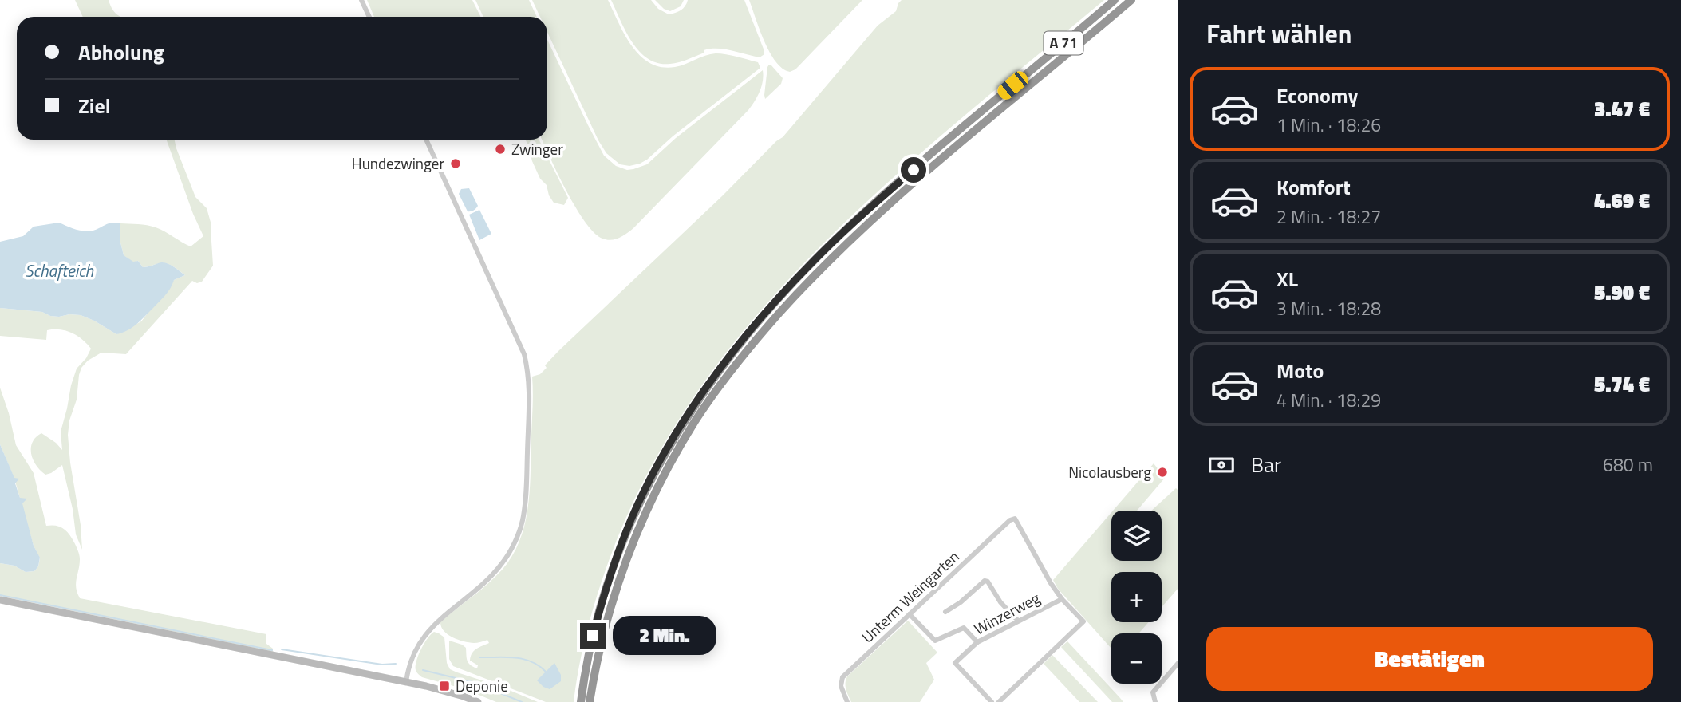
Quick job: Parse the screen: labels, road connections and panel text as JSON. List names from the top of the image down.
{
  "streets": {
    "highway": ["A 71"],
    "street": ["Unterm Weingarten", "Winzerweg"]
  },
  "crossings": [
    ["Unterm Weingarten", "Winzerweg"]
  ],
  "water": ["Schafteich"],
  "places": {
    "other": ["Zwinger", "Hundezwinger", "Nicolausberg"],
    "transit": ["Deponie"]
  },
  "page": {
    "heading": "Fahrt wählen",
    "banner": ["Abholung", "Ziel"],
    "list": [
      {
        "name": "Economy",
        "note": "1 Min. · 18:26",
        "value": "3.47 €"
      },
      {
        "name": "Komfort",
        "note": "2 Min. · 18:27",
        "value": "4.69 €"
      },
      {
        "name": "XL",
        "note": "3 Min. · 18:28",
        "value": "5.90 €"
      },
      {
        "name": "Moto",
        "note": "4 Min. · 18:29",
        "value": "5.74 €"
      }
    ],
    "pay": ["Bar", "680 m"],
    "map_buttons": ["+", "−"],
    "bubble": "2 Min.",
    "buttons": "Bestätigen"
  }
}
